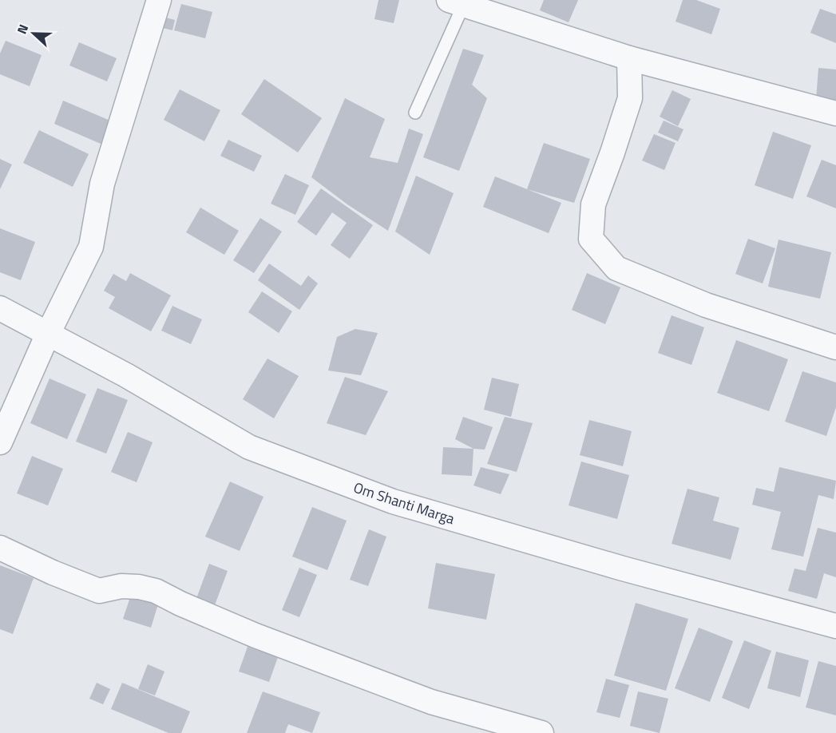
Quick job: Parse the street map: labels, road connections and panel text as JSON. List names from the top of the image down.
{
  "streets": {
    "street": ["Om Shanti Marga"]
  },
  "north": "left"
}
